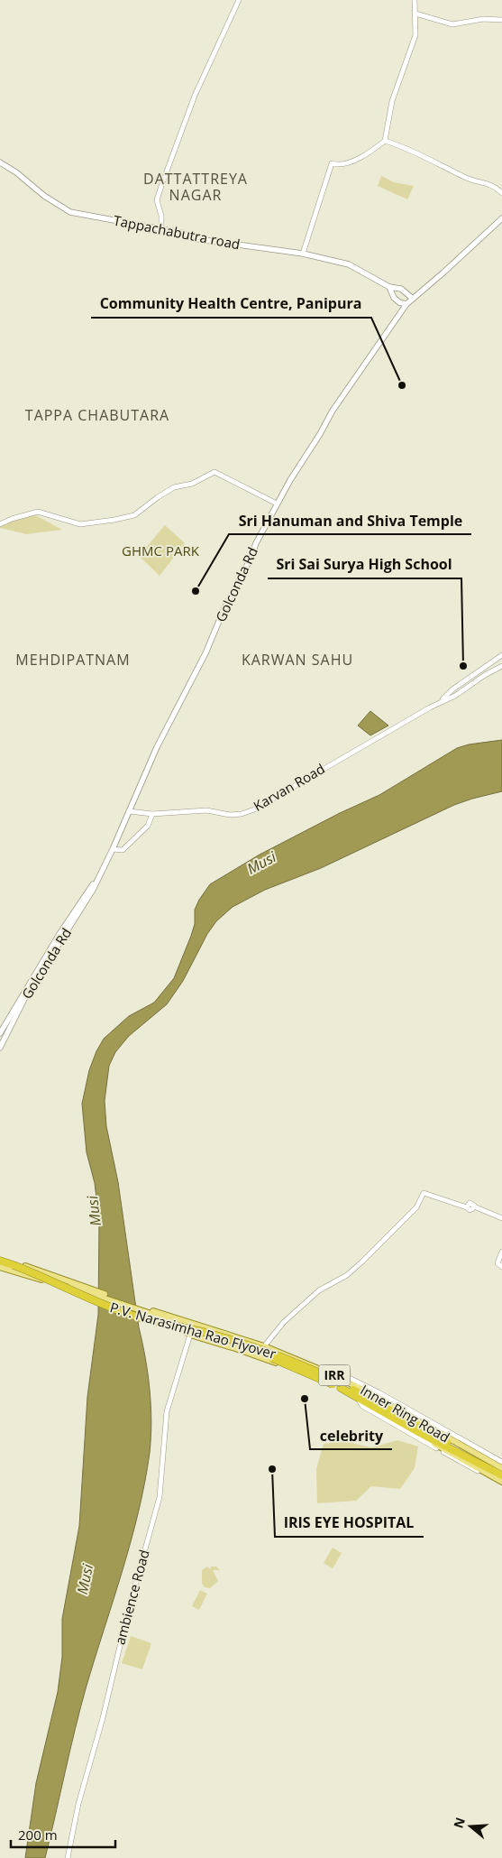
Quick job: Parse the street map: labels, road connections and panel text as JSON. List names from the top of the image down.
{
  "streets": {
    "highway": ["P.V. Narasimha Rao Flyover"],
    "main road": [
      "Tappachabutra road",
      "Golconda Rd",
      "IRR",
      "Inner Ring Road"
    ],
    "street": ["Karvan Road", "ambience Road"]
  },
  "crossings": [
    ["Tappachabutra road", "Golconda Rd"],
    ["Golconda Rd", "Karvan Road"],
    ["P.V. Narasimha Rao Flyover", "Inner Ring Road"],
    ["Inner Ring Road", "ambience Road"]
  ],
  "districts": [
    "DATTATTREYA NAGAR",
    "TAPPA CHABUTARA",
    "MEHDIPATNAM",
    "KARWAN SAHU"
  ],
  "water": ["Musi"],
  "parks": ["GHMC PARK"],
  "places": [
    "Community Health Centre, Panipura",
    "Sri Hanuman and Shiva Temple",
    "Sri Sai Surya High School",
    "celebrity",
    "IRIS EYE HOSPITAL"
  ],
  "scale_bar": "200 m",
  "north": "left"
}
